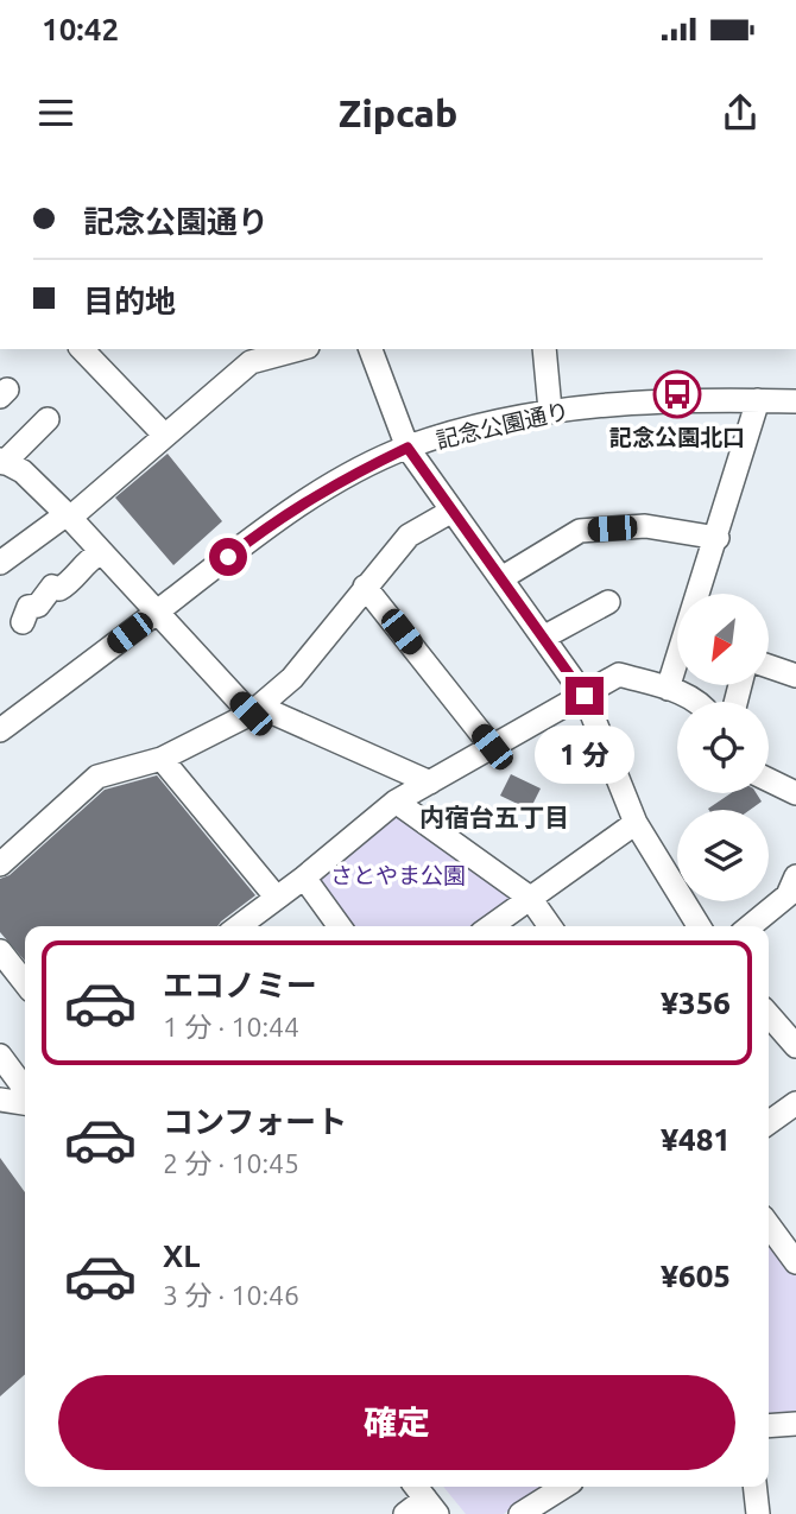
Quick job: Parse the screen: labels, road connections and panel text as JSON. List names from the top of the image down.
{
  "streets": {
    "street": ["記念公園通り"]
  },
  "districts": ["内宿台五丁目"],
  "parks": ["さとやま公園"],
  "places": {
    "bus stop": ["記念公園北口"]
  },
  "north": "bottom left",
  "page": {
    "status": "10:42",
    "header": "Zipcab",
    "banner": ["記念公園通り", "目的地"],
    "bubble": "1 分",
    "list": [
      {
        "name": "エコノミー",
        "note": "1 分 · 10:44",
        "value": "¥356"
      },
      {
        "name": "コンフォート",
        "note": "2 分 · 10:45",
        "value": "¥481"
      },
      {
        "name": "XL",
        "note": "3 分 · 10:46",
        "value": "¥605"
      }
    ],
    "buttons": "確定"
  }
}
